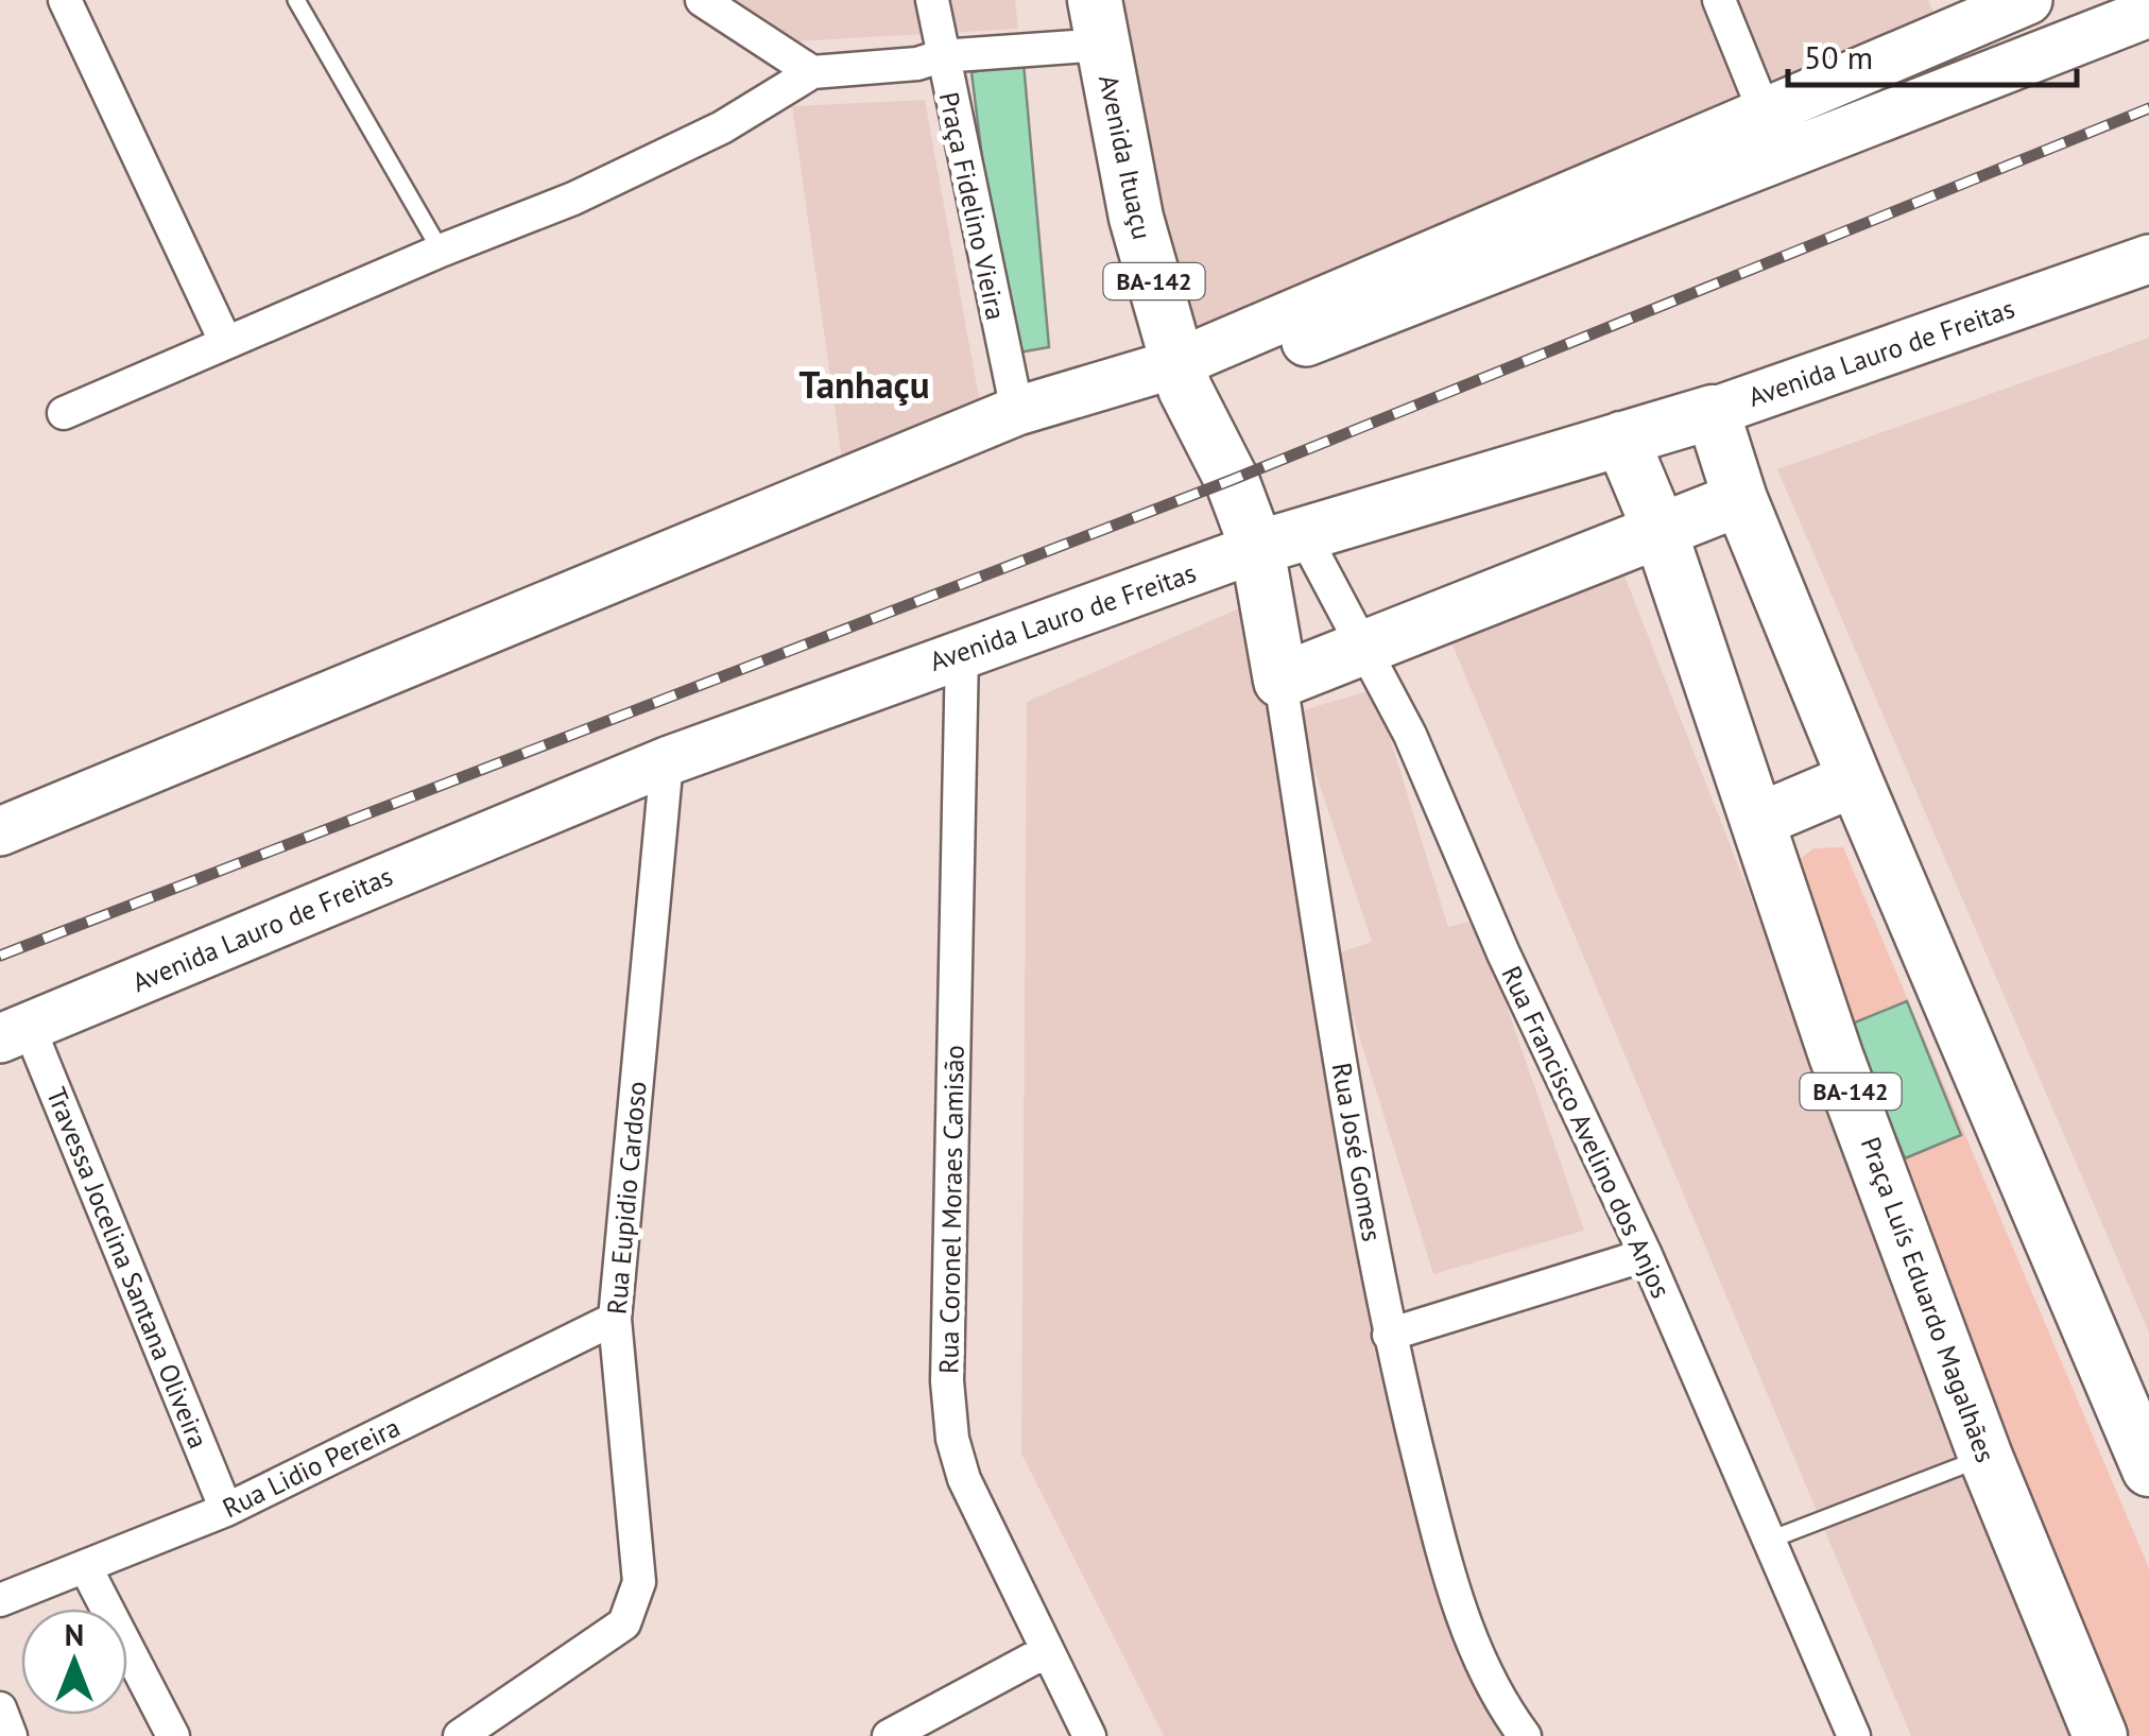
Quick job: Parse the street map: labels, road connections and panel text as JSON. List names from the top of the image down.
{
  "streets": {
    "main road": [
      "Avenida Ituaçu",
      "BA-142",
      "Avenida Lauro de Freitas",
      "Rua José Gomes",
      "Praça Luís Eduardo Magalhães"
    ],
    "street": [
      "Praça Fidelino Vieira",
      "Rua Francisco Avelino dos Anjos",
      "Rua Eupidio Cardoso",
      "Rua Coronel Moraes Camisão",
      "Travessa Jocelina Santana Oliveira",
      "Rua Lidio Pereira"
    ]
  },
  "crossings": [
    ["Avenida Ituaçu", "Avenida Lauro de Freitas"],
    ["Avenida Ituaçu", "Rua Francisco Avelino dos Anjos"],
    ["Avenida Ituaçu", "Rua José Gomes"],
    ["Avenida Lauro de Freitas", "Rua Francisco Avelino dos Anjos"],
    ["Avenida Lauro de Freitas", "Rua José Gomes"],
    ["Avenida Lauro de Freitas", "Rua Eupidio Cardoso"],
    ["Avenida Lauro de Freitas", "Rua Coronel Moraes Camisão"],
    ["Avenida Lauro de Freitas", "Travessa Jocelina Santana Oliveira"],
    ["Avenida Lauro de Freitas", "Praça Luís Eduardo Magalhães"],
    ["Rua Francisco Avelino dos Anjos", "Rua José Gomes"],
    ["Rua Eupidio Cardoso", "Rua Lidio Pereira"],
    ["Travessa Jocelina Santana Oliveira", "Rua Lidio Pereira"]
  ],
  "districts": ["Tanhaçu"],
  "scale_bar": "50 m",
  "north": "top"
}
